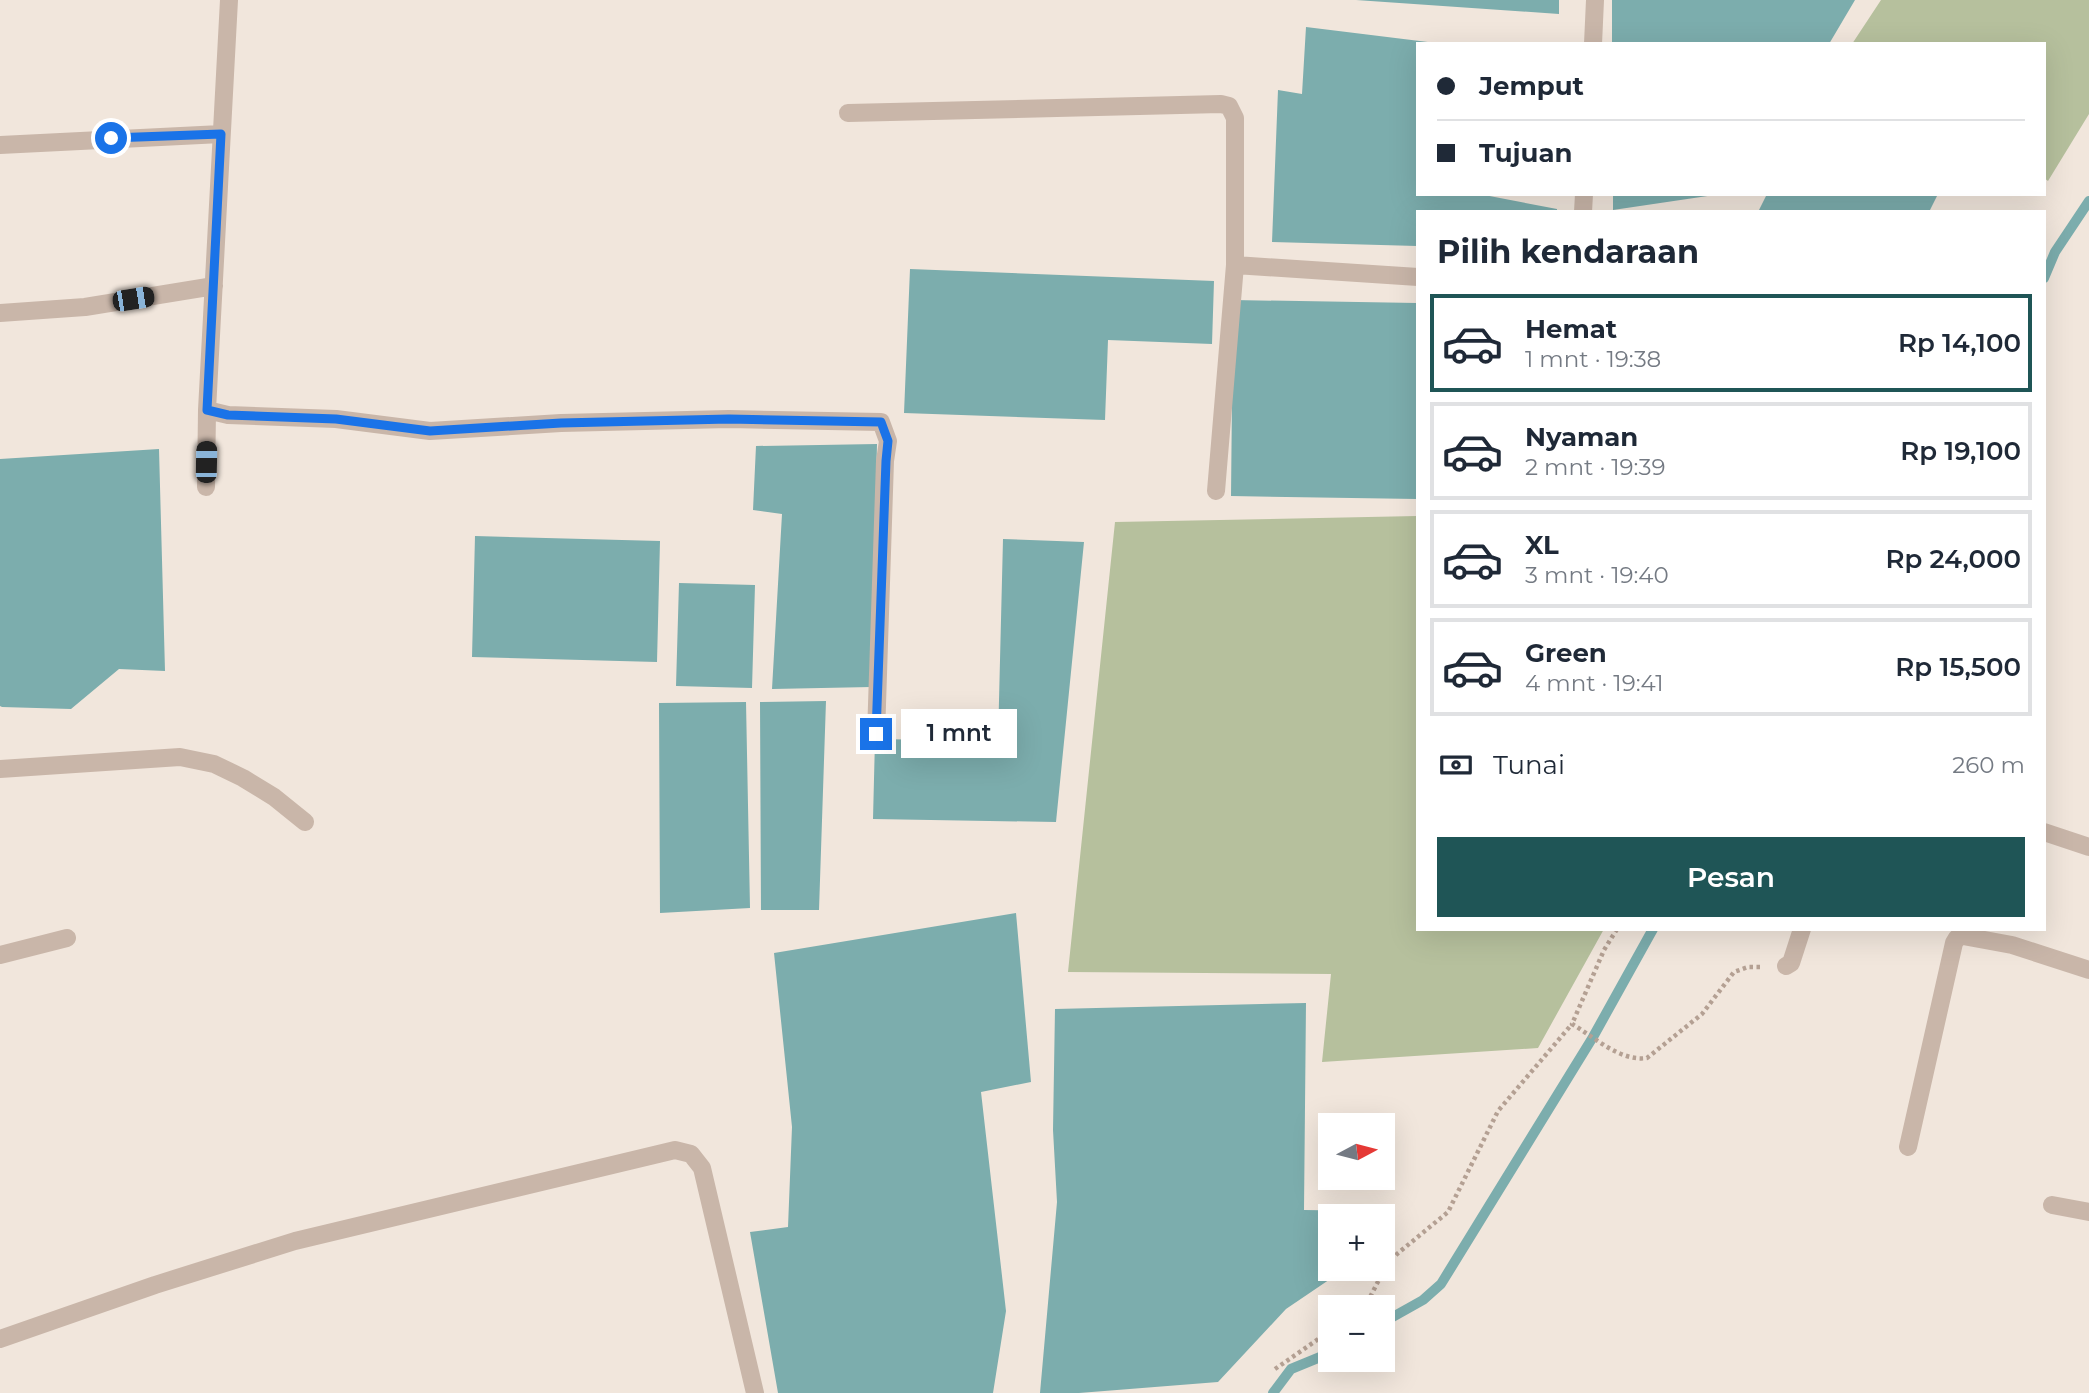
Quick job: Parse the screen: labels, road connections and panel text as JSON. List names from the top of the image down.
{
  "north": "right",
  "page": {
    "banner": ["Jemput", "Tujuan"],
    "heading": "Pilih kendaraan",
    "list": [
      {
        "name": "Hemat",
        "note": "1 mnt · 19:38",
        "value": "Rp 14,100"
      },
      {
        "name": "Nyaman",
        "note": "2 mnt · 19:39",
        "value": "Rp 19,100"
      },
      {
        "name": "XL",
        "note": "3 mnt · 19:40",
        "value": "Rp 24,000"
      },
      {
        "name": "Green",
        "note": "4 mnt · 19:41",
        "value": "Rp 15,500"
      }
    ],
    "bubble": "1 mnt",
    "pay": ["Tunai", "260 m"],
    "buttons": "Pesan",
    "map_buttons": ["+", "−"]
  }
}
